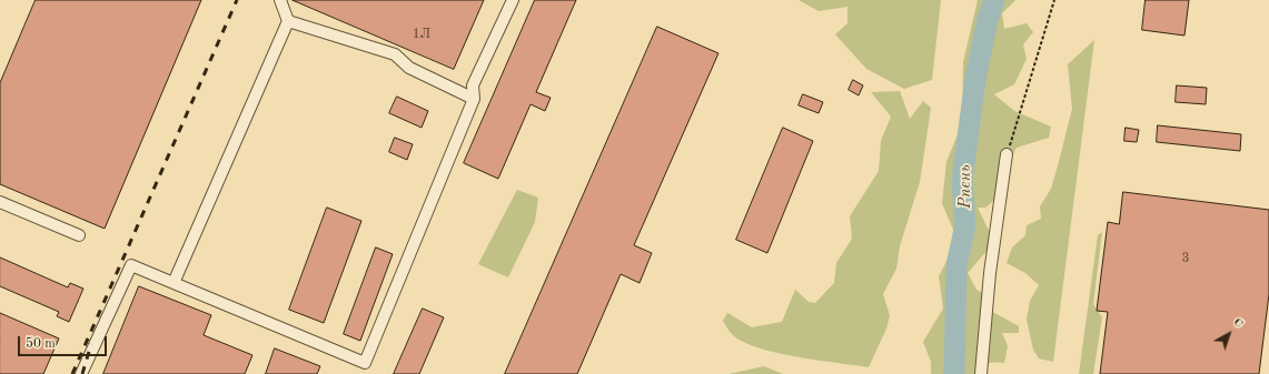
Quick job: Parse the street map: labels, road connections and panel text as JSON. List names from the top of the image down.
{
  "water": ["Рпень"],
  "house_numbers": ["1Л", "3"],
  "scale_bar": "50 m",
  "north": "top right"
}
